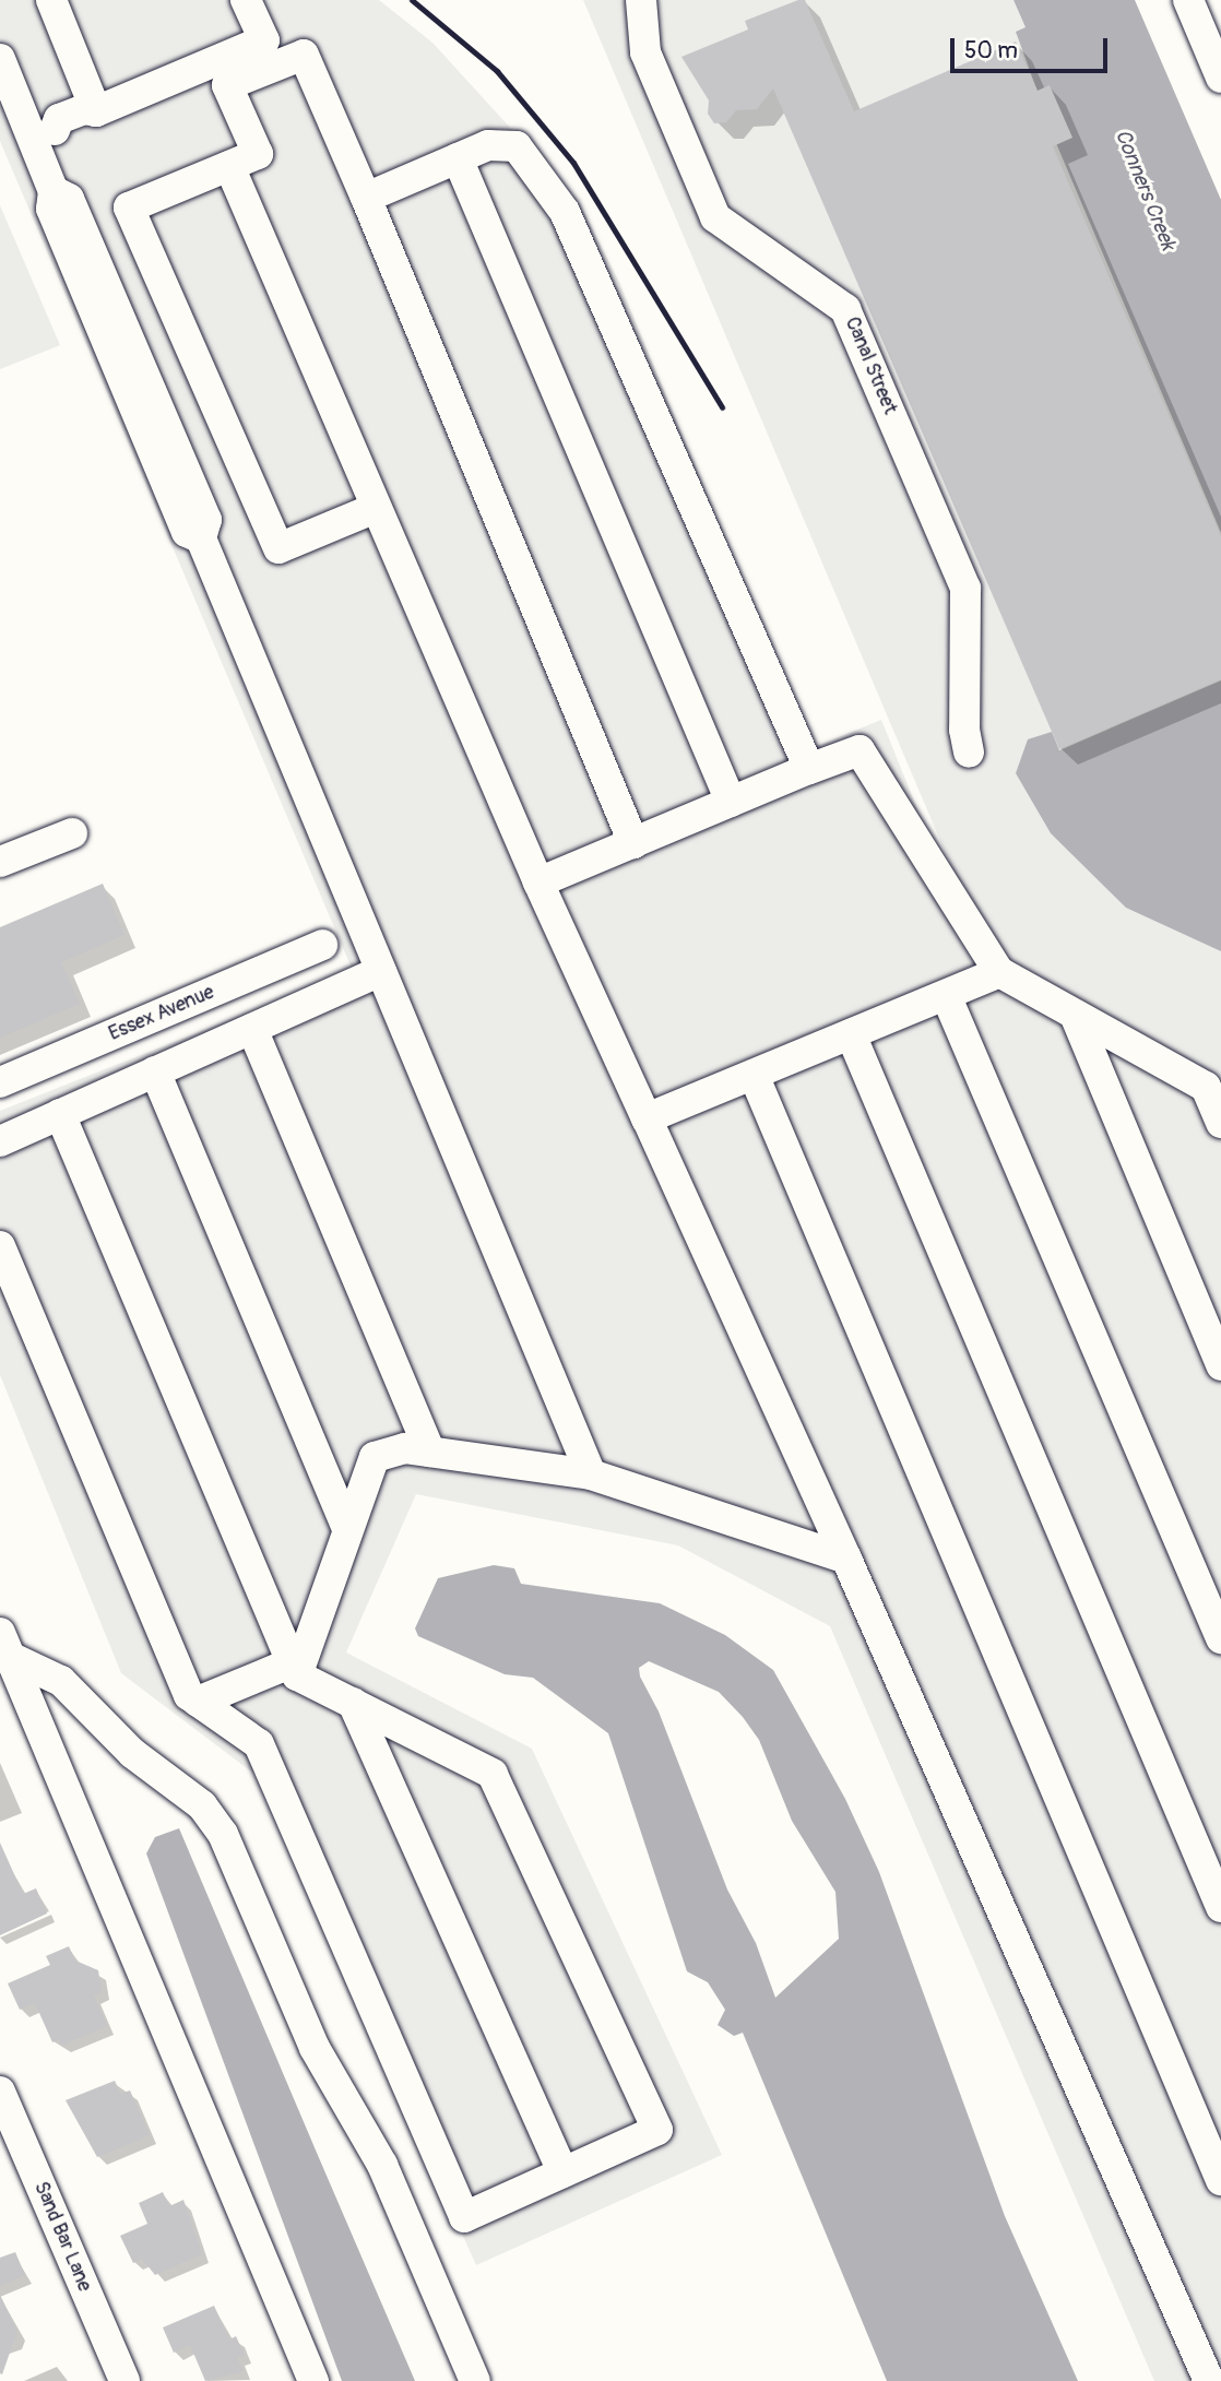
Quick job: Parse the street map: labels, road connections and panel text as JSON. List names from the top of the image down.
{
  "streets": {
    "street": ["Canal Street", "Essex Avenue", "Sand Bar Lane"]
  },
  "water": ["Conners Creek"],
  "scale_bar": "50 m"
}
